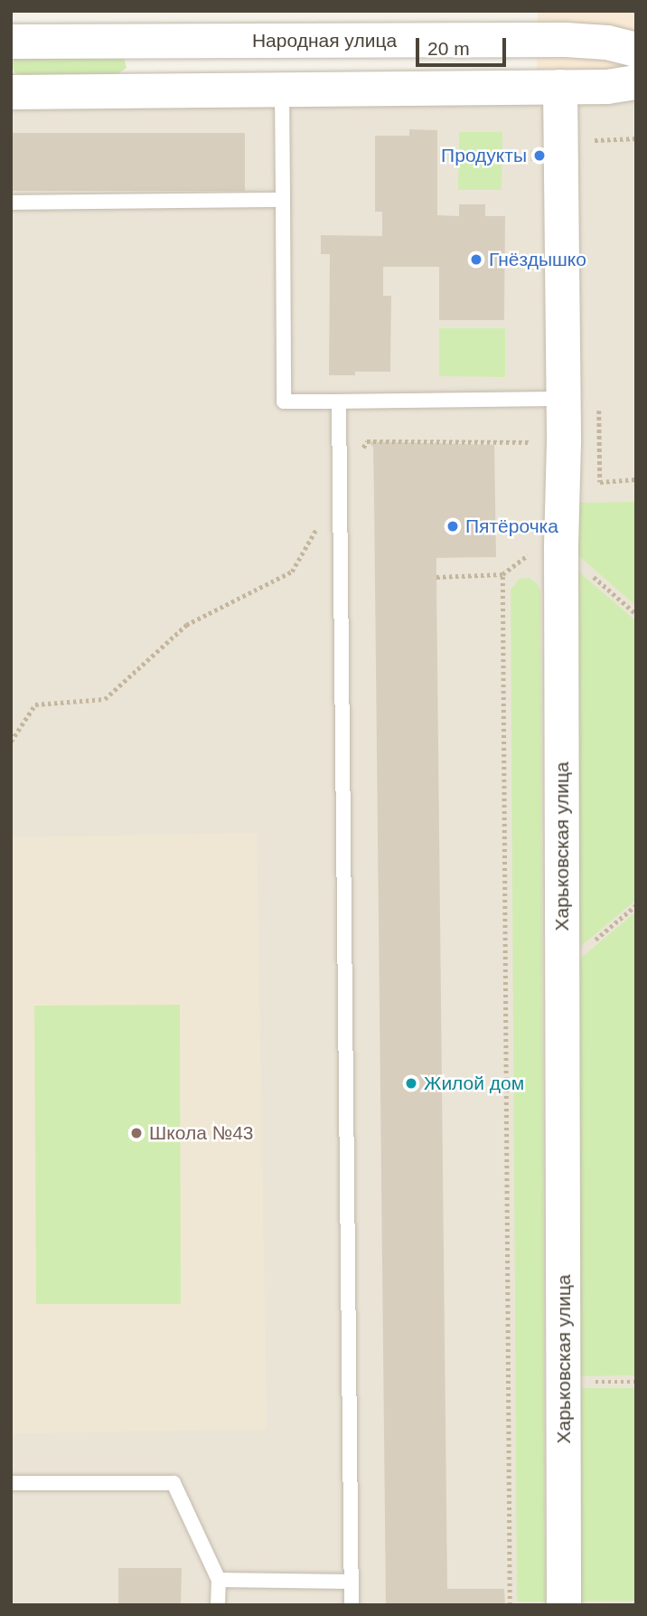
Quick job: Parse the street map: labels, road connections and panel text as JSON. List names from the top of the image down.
{
  "streets": {
    "street": ["Народная улица", "Харьковская улица"]
  },
  "places": [
    "Продукты",
    "Гнёздышко",
    "Пятёрочка",
    "Жилой дом",
    "Школа №43"
  ],
  "scale_bar": "20 m"
}
